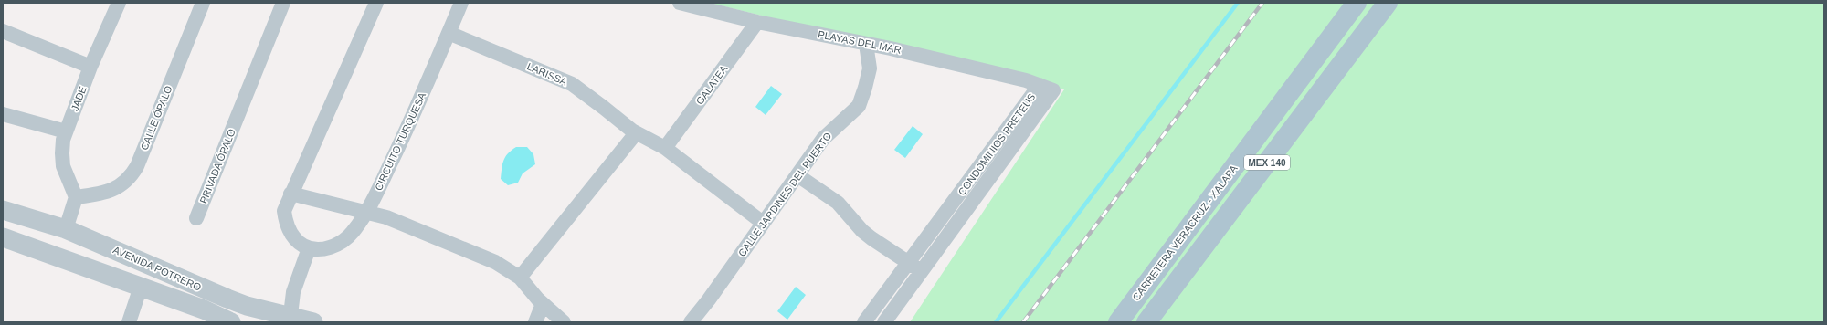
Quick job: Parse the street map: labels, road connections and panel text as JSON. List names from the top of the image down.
{
  "streets": {
    "main road": ["MEX 140", "CARRETERA VERACRUZ - XALAPA"],
    "street": [
      "PLAYAS DEL MAR",
      "LARISSA",
      "GALATEA",
      "JADE",
      "CALLE ÓPALO",
      "CIRCUITO TURQUESA",
      "CONDOMINIOS PRETEUS",
      "PRIVADA ÓPALO",
      "CALLE JARDINES DEL PUERTO",
      "AVENIDA POTRERO"
    ]
  },
  "crossings": [
    ["PLAYAS DEL MAR", "GALATEA"],
    ["PLAYAS DEL MAR", "CONDOMINIOS PRETEUS"],
    ["PLAYAS DEL MAR", "CALLE JARDINES DEL PUERTO"],
    ["LARISSA", "GALATEA"],
    ["LARISSA", "CIRCUITO TURQUESA"],
    ["LARISSA", "CALLE JARDINES DEL PUERTO"],
    ["JADE", "CALLE ÓPALO"]
  ]
}
